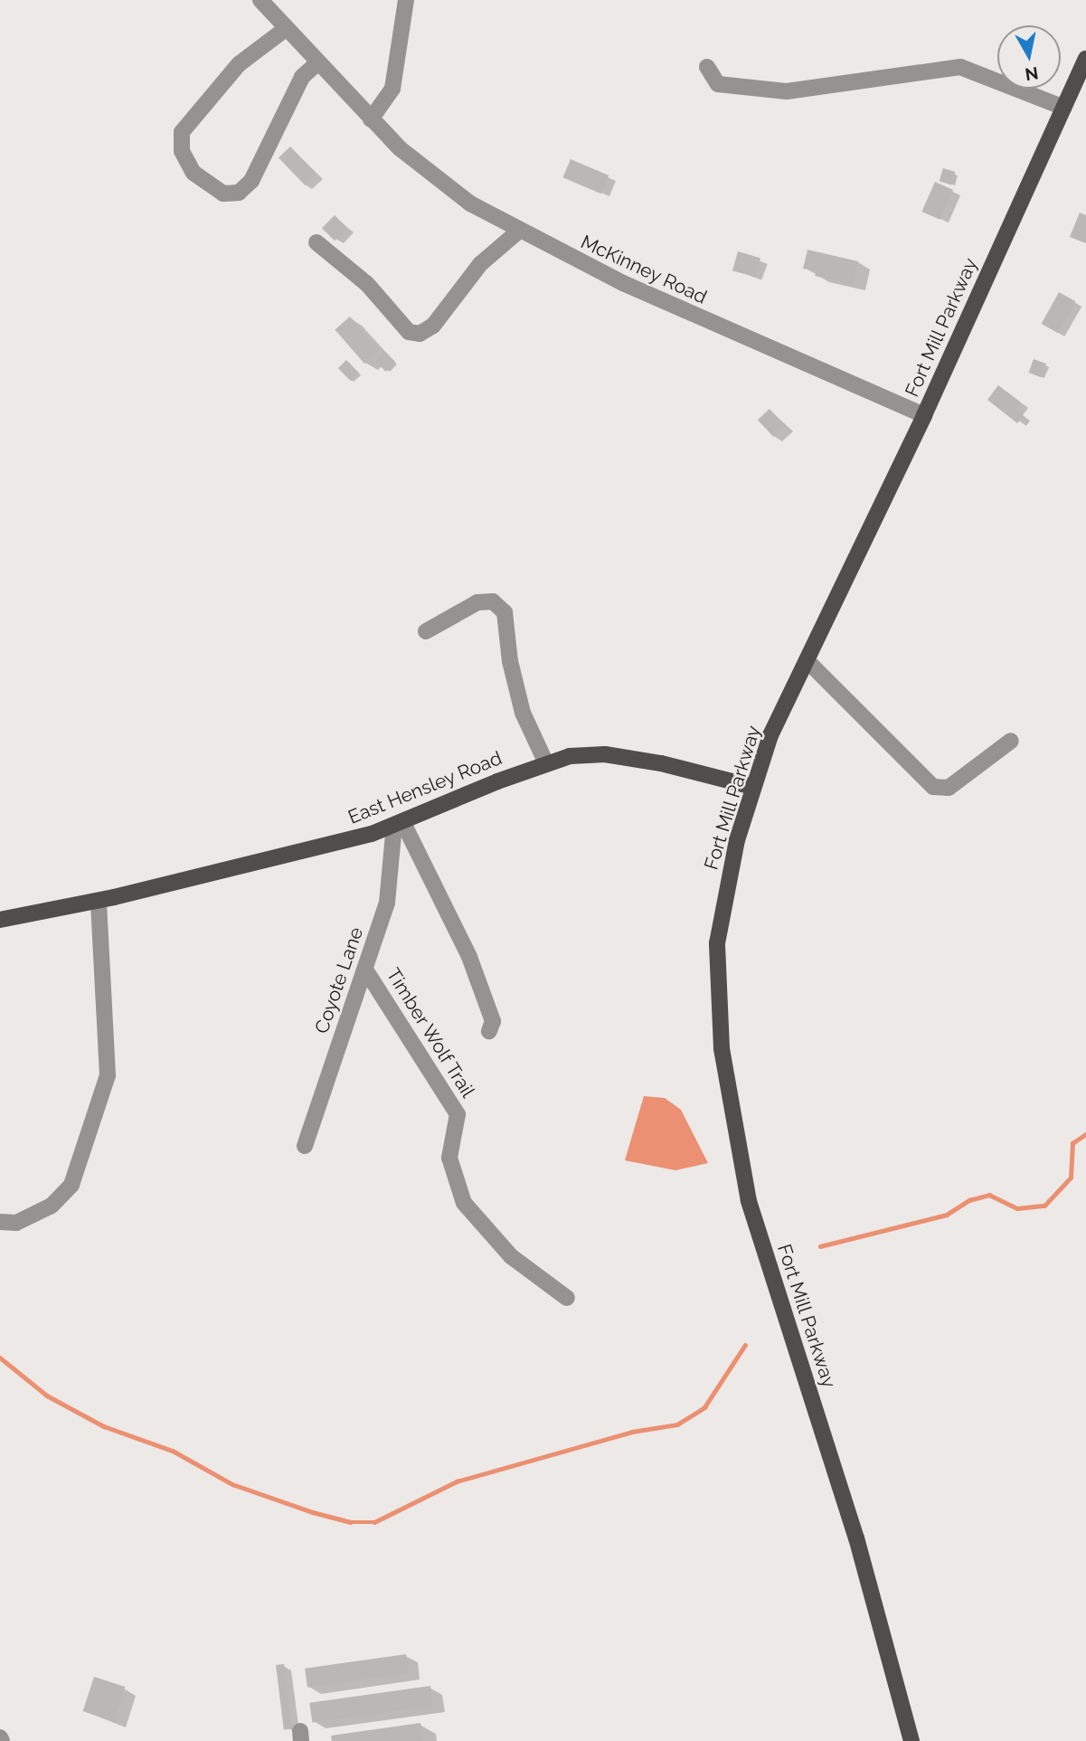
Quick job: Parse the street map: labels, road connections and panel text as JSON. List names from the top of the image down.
{
  "streets": {
    "main road": ["Fort Mill Parkway", "East Hensley Road"],
    "street": ["McKinney Road", "Coyote Lane", "Timber Wolf Trail"]
  },
  "crossings": [
    ["McKinney Road", "Fort Mill Parkway"],
    ["Fort Mill Parkway", "East Hensley Road"],
    ["East Hensley Road", "Coyote Lane"],
    ["Coyote Lane", "Timber Wolf Trail"]
  ],
  "north": "bottom"
}
